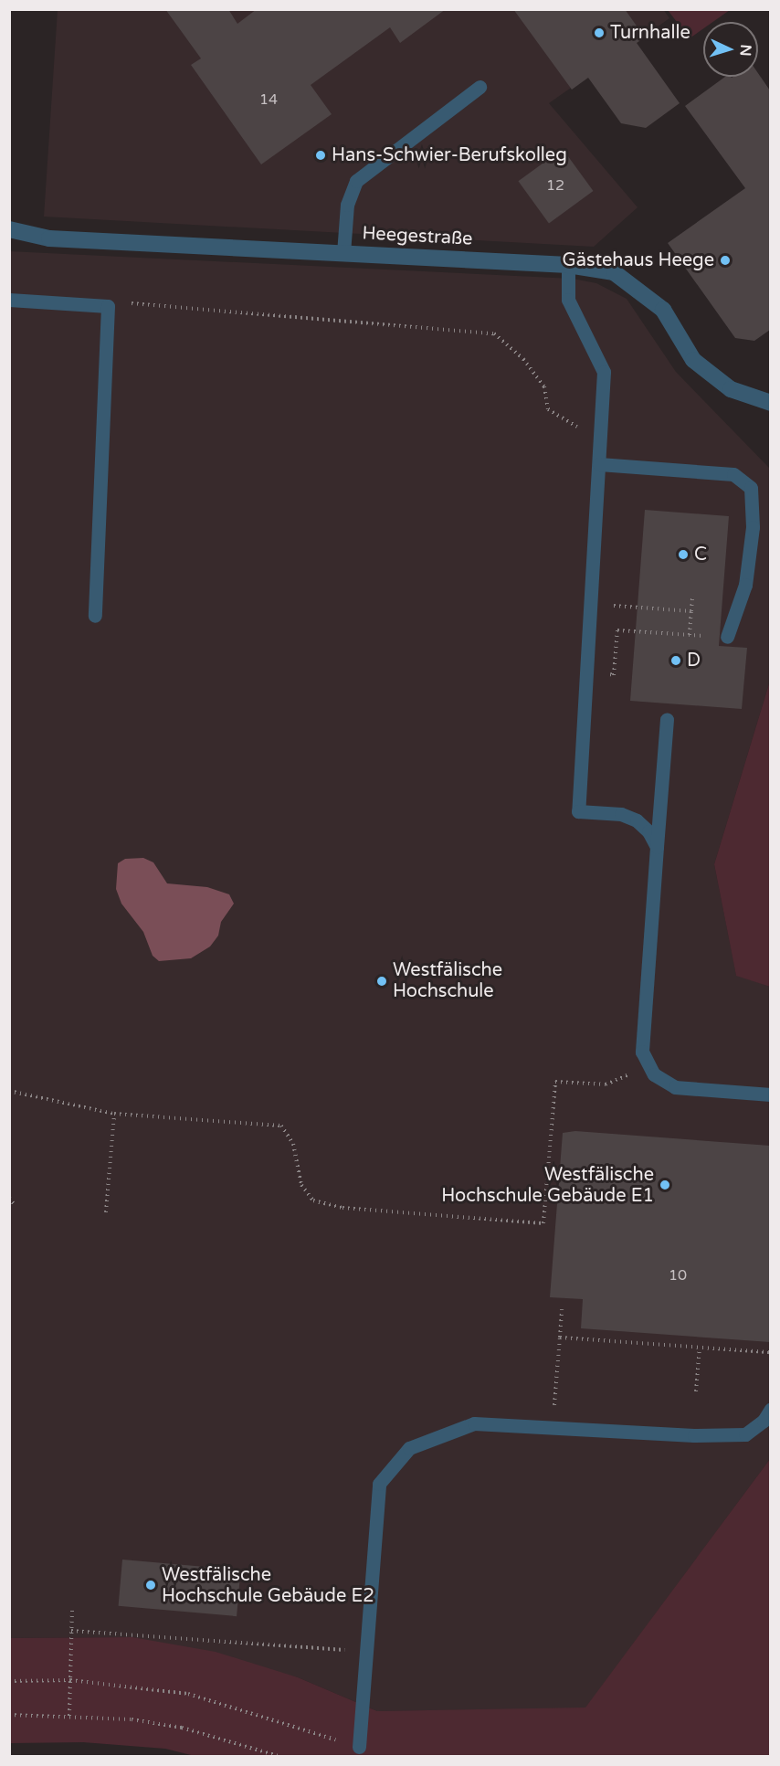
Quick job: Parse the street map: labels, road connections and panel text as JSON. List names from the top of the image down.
{
  "streets": {
    "street": ["Heegestraße"]
  },
  "places": [
    "Turnhalle",
    "Hans-Schwier-Berufskolleg",
    "Gästehaus Heege",
    "C",
    "D",
    "Westfälische Hochschule",
    "Westfälische Hochschule Gebäude E1",
    "Westfälische Hochschule Gebäude E2"
  ],
  "house_numbers": ["14", "12", "10"],
  "north": "right"
}
